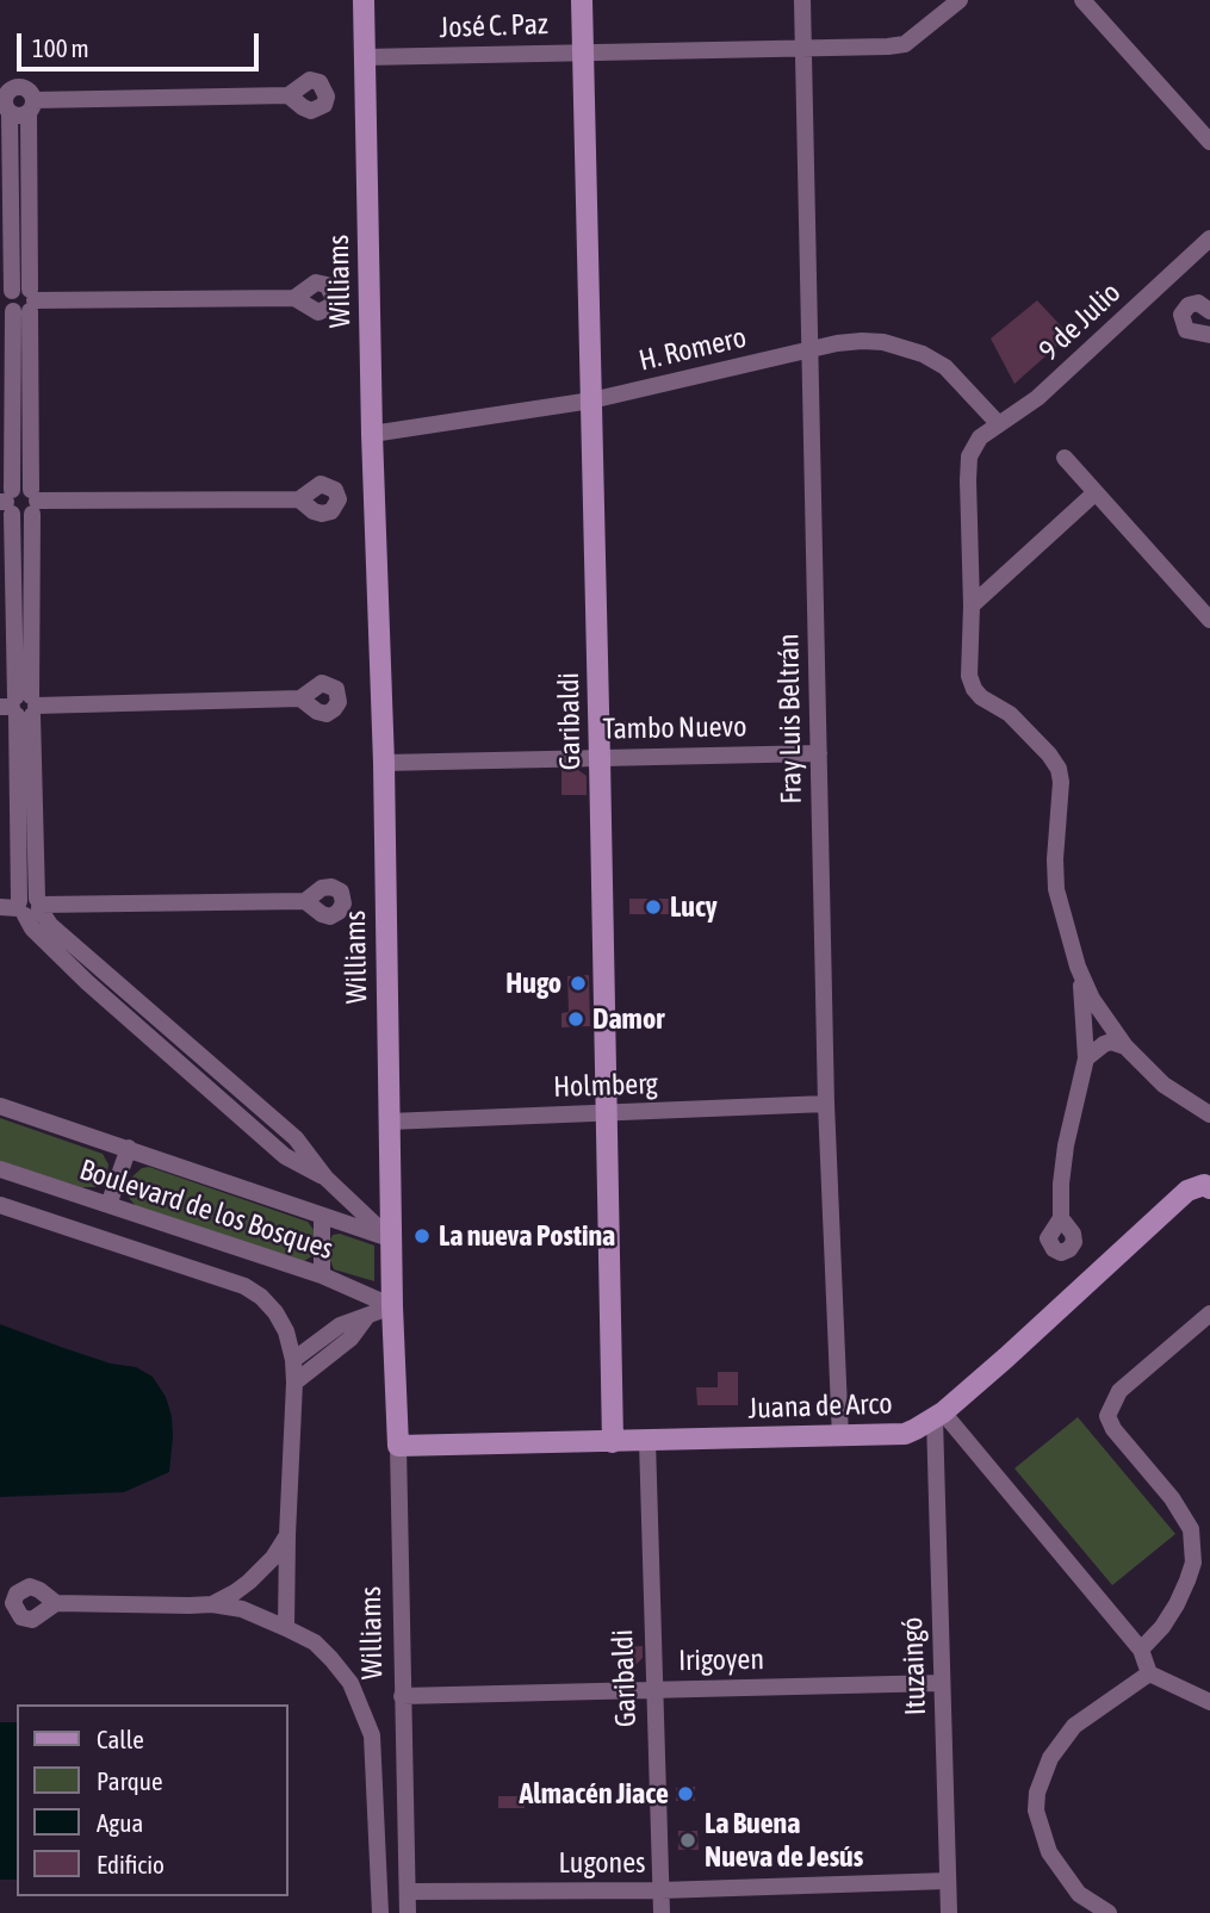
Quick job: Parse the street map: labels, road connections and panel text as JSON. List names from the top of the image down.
{
  "streets": {
    "street": [
      "José C. Paz",
      "Williams",
      "9 de Julio",
      "H. Romero",
      "Fray Luis Beltrán",
      "Garibaldi",
      "Tambo Nuevo",
      "Holmberg",
      "Boulevard de los Bosques",
      "Juana de Arco",
      "Irigoyen",
      "Ituzaingó",
      "Lugones"
    ]
  },
  "crossings": [
    ["José C. Paz", "Williams"],
    ["José C. Paz", "Fray Luis Beltrán"],
    ["José C. Paz", "Garibaldi"],
    ["Williams", "H. Romero"],
    ["Williams", "Tambo Nuevo"],
    ["Williams", "Holmberg"],
    ["Williams", "Boulevard de los Bosques"],
    ["Williams", "Juana de Arco"],
    ["Williams", "Irigoyen"],
    ["Williams", "Lugones"],
    ["9 de Julio", "H. Romero"],
    ["H. Romero", "Fray Luis Beltrán"],
    ["H. Romero", "Garibaldi"],
    ["Fray Luis Beltrán", "Tambo Nuevo"],
    ["Fray Luis Beltrán", "Holmberg"],
    ["Fray Luis Beltrán", "Juana de Arco"],
    ["Garibaldi", "Tambo Nuevo"],
    ["Garibaldi", "Holmberg"],
    ["Garibaldi", "Juana de Arco"],
    ["Garibaldi", "Irigoyen"],
    ["Garibaldi", "Lugones"],
    ["Juana de Arco", "Ituzaingó"],
    ["Irigoyen", "Ituzaingó"],
    ["Ituzaingó", "Lugones"]
  ],
  "places": [
    "Lucy",
    "Hugo",
    "Damor",
    "La nueva Postina",
    "Almacén Jiace",
    "La Buena Nueva de Jesús"
  ],
  "legend": [
    "Calle",
    "Parque",
    "Agua",
    "Edificio"
  ],
  "scale_bar": "100 m"
}
